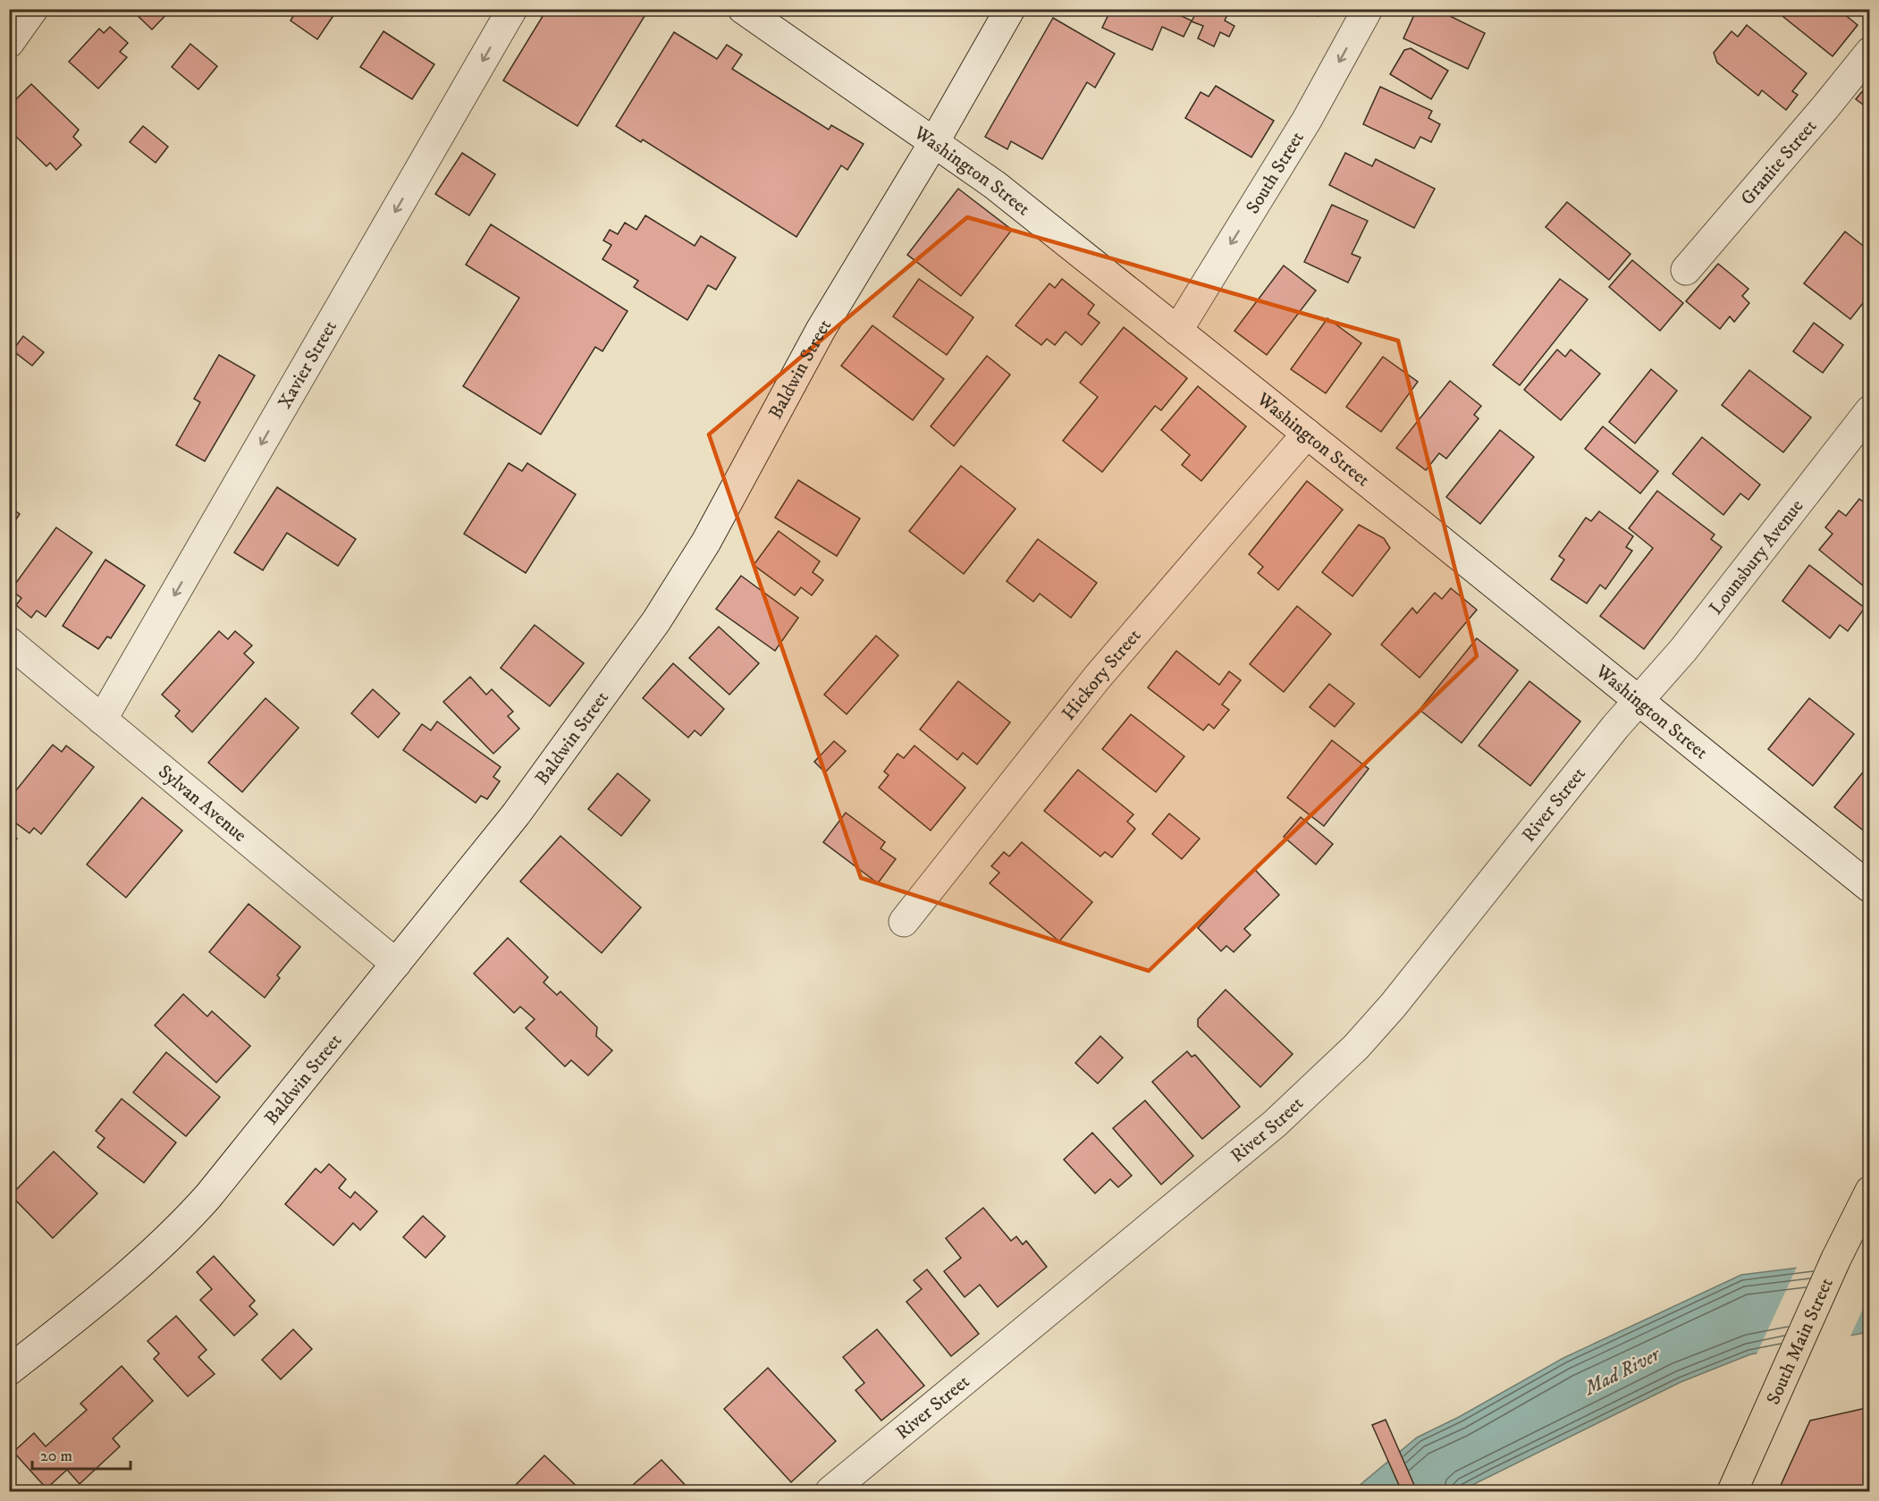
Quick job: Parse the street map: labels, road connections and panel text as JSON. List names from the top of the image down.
{
  "streets": {
    "main road": ["South Main Street"],
    "street": [
      "Granite Street",
      "Washington Street",
      "South Street",
      "Xavier Street",
      "Baldwin Street",
      "Lounsbury Avenue",
      "Hickory Street",
      "Sylvan Avenue",
      "River Street"
    ]
  },
  "crossings": [
    ["Washington Street", "South Street"],
    ["Washington Street", "Baldwin Street"],
    ["Washington Street", "Lounsbury Avenue"],
    ["Washington Street", "Hickory Street"],
    ["Washington Street", "River Street"],
    ["Xavier Street", "Sylvan Avenue"],
    ["Baldwin Street", "Sylvan Avenue"],
    ["Lounsbury Avenue", "River Street"]
  ],
  "one_way": ["South Street", "Xavier Street"],
  "water": ["Mad River"],
  "scale_bar": "20 m"
}
